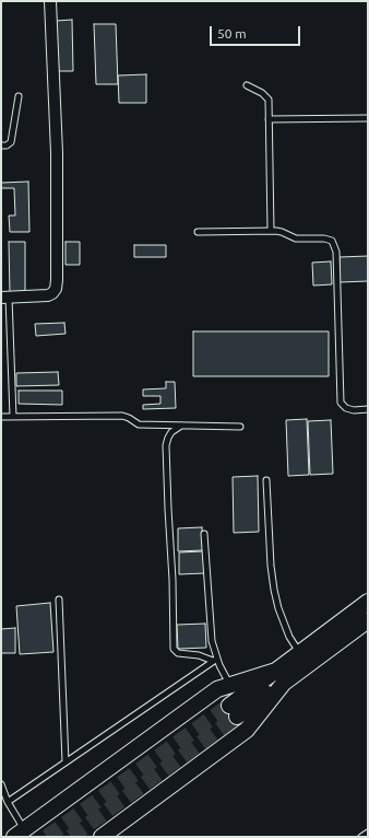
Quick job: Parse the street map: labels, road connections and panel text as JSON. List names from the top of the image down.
{
  "scale_bar": "50 m"
}
